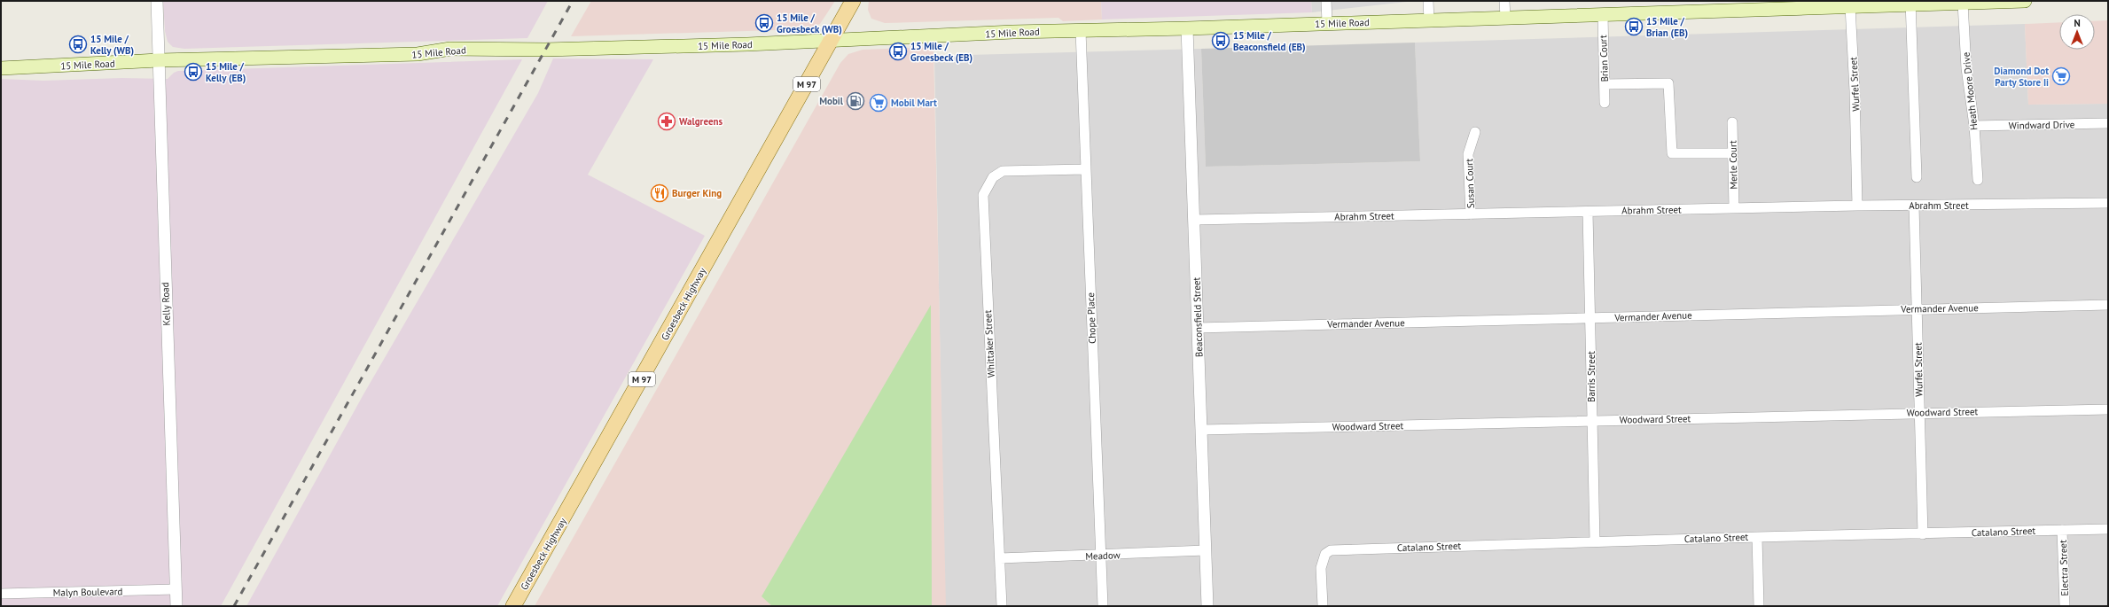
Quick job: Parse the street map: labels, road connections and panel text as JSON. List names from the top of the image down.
{
  "streets": {
    "main road": ["15 Mile Road", "M 97", "Groesbeck Highway"],
    "street": [
      "Brian Court",
      "Wurfel Street",
      "Heath Moore Drive",
      "Windward Drive",
      "Merle Court",
      "Susan Court",
      "Abrahm Street",
      "Kelly Road",
      "Vermander Avenue",
      "Beaconsfield Street",
      "Chope Place",
      "Whittaker Street",
      "Barris Street",
      "Woodward Street",
      "Catalano Street",
      "Meadow",
      "Electra Street",
      "Malyn Boulevard"
    ]
  },
  "crossings": [
    ["15 Mile Road", "Brian Court"],
    ["15 Mile Road", "Wurfel Street"],
    ["15 Mile Road", "Heath Moore Drive"],
    ["15 Mile Road", "Kelly Road"],
    ["15 Mile Road", "Groesbeck Highway"],
    ["15 Mile Road", "Beaconsfield Street"],
    ["15 Mile Road", "Chope Place"],
    ["Wurfel Street", "Abrahm Street"],
    ["Wurfel Street", "Vermander Avenue"],
    ["Wurfel Street", "Woodward Street"],
    ["Wurfel Street", "Catalano Street"],
    ["Heath Moore Drive", "Windward Drive"],
    ["Merle Court", "Abrahm Street"],
    ["Susan Court", "Abrahm Street"],
    ["Abrahm Street", "Beaconsfield Street"],
    ["Abrahm Street", "Barris Street"],
    ["Kelly Road", "Malyn Boulevard"],
    ["Vermander Avenue", "Beaconsfield Street"],
    ["Vermander Avenue", "Barris Street"],
    ["Beaconsfield Street", "Woodward Street"],
    ["Beaconsfield Street", "Meadow"],
    ["Chope Place", "Whittaker Street"],
    ["Chope Place", "Meadow"],
    ["Whittaker Street", "Meadow"],
    ["Barris Street", "Woodward Street"],
    ["Barris Street", "Catalano Street"],
    ["Catalano Street", "Electra Street"]
  ],
  "places": {
    "bus stop": [
      "15 Mile / Groesbeck (WB)",
      "15 Mile / Brian (EB)",
      "15 Mile / Beaconsfield (EB)",
      "15 Mile / Kelly (WB)",
      "15 Mile / Groesbeck (EB)",
      "15 Mile / Kelly (EB)"
    ],
    "supermarket": ["Diamond Dot Party Store Ii", "Mobil Mart"],
    "fuel station": ["Mobil"],
    "pharmacy": ["Walgreens"],
    "restaurant": ["Burger King"]
  },
  "north": "top"
}
